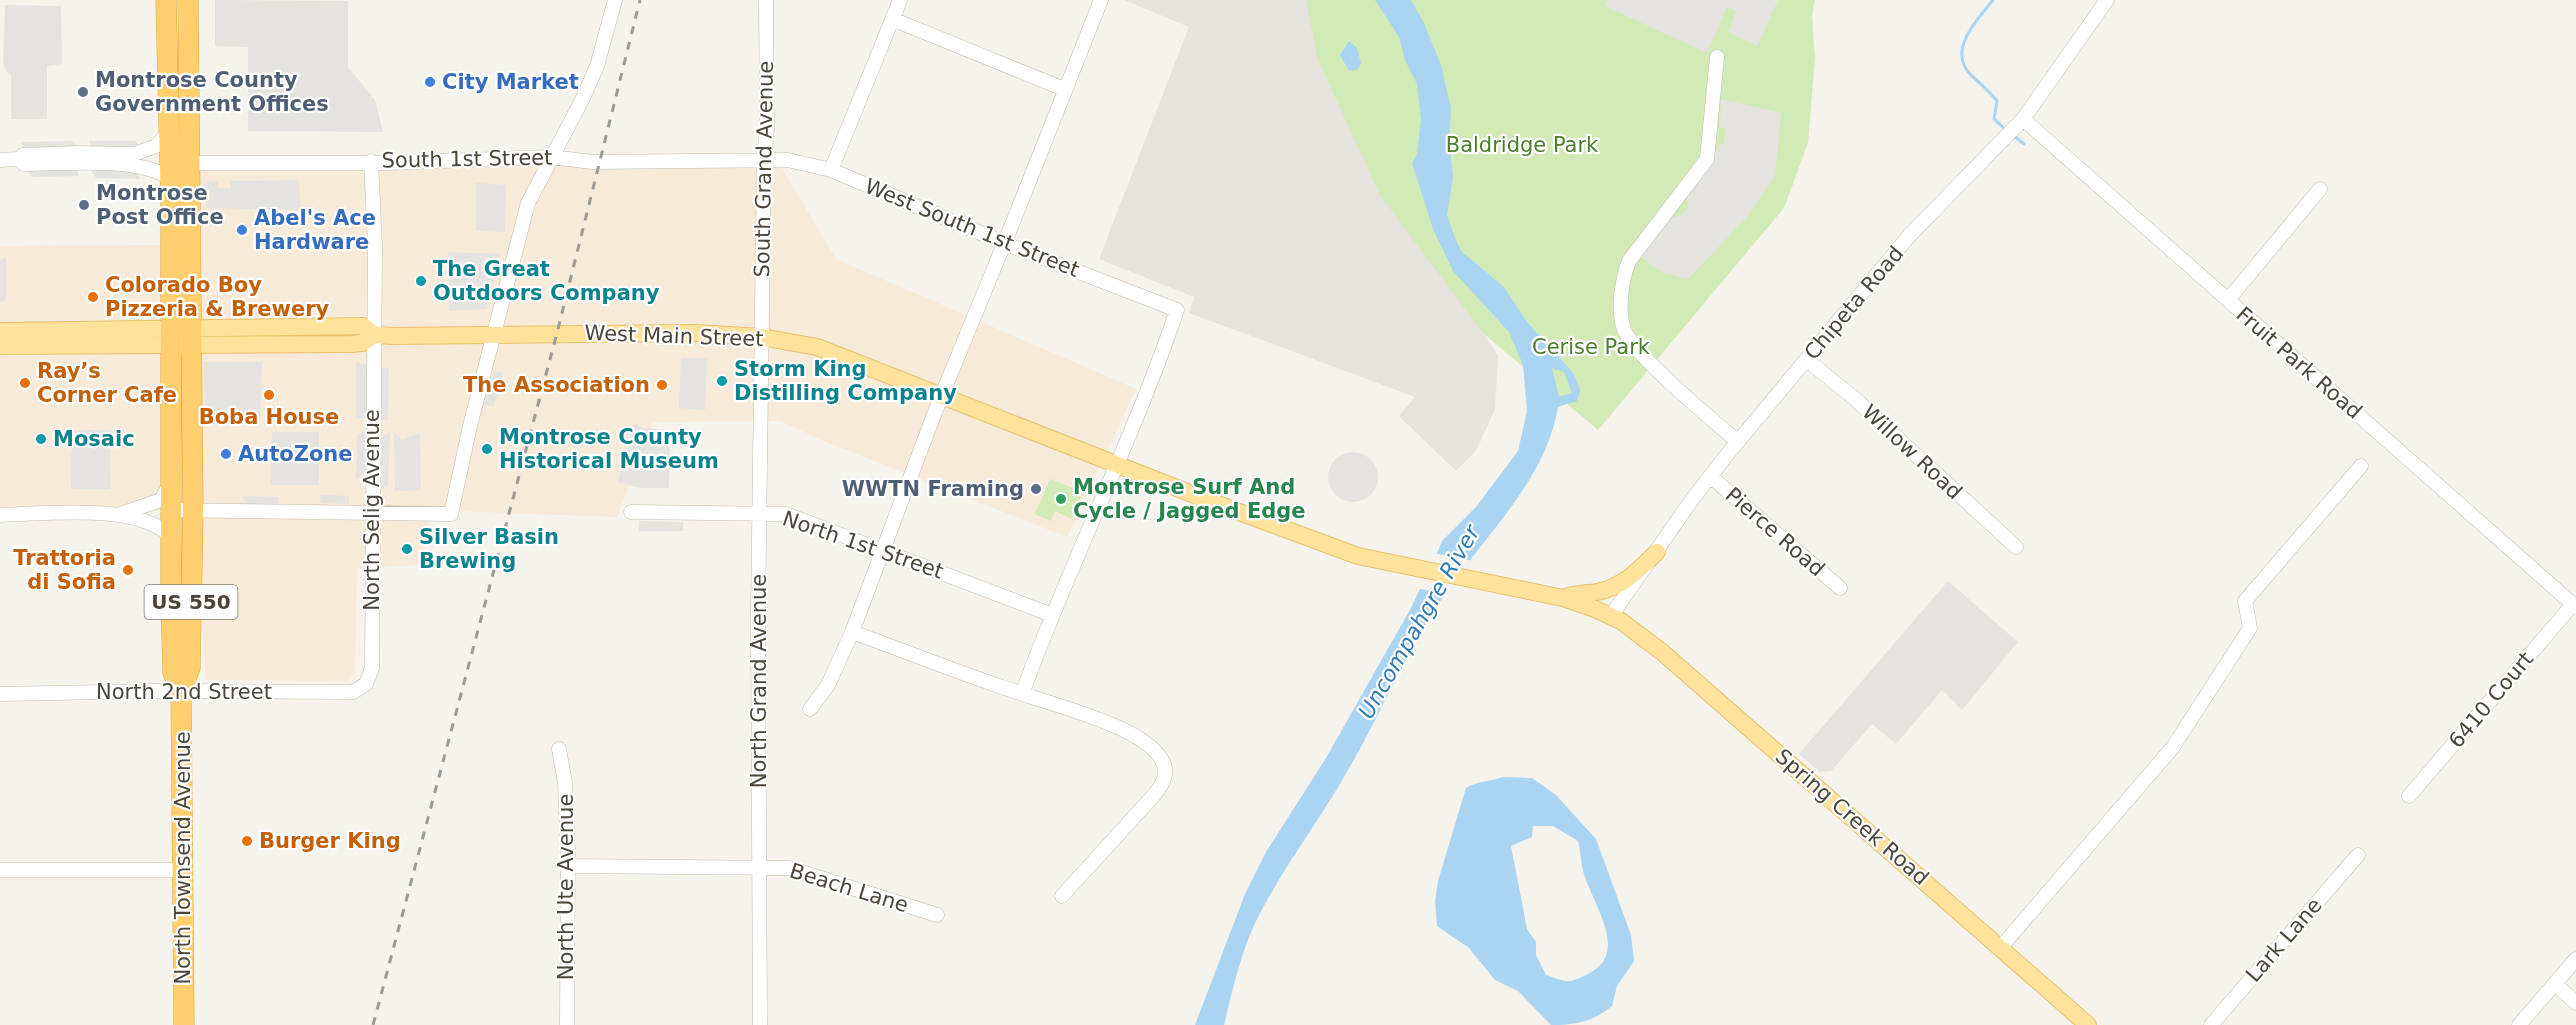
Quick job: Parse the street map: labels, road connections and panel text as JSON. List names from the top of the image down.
{
  "streets": {
    "highway": ["US 550", "North Townsend Avenue"],
    "main road": ["West Main Street", "Spring Creek Road"],
    "street": [
      "South 1st Street",
      "South Grand Avenue",
      "West South 1st Street",
      "Chipeta Road",
      "Fruit Park Road",
      "Willow Road",
      "North Selig Avenue",
      "Pierce Road",
      "North 1st Street",
      "North Grand Avenue",
      "North 2nd Street",
      "6410 Court",
      "North Ute Avenue",
      "Beach Lane",
      "Lark Lane"
    ]
  },
  "crossings": [
    ["South 1st Street", "South Grand Avenue"],
    ["South 1st Street", "West South 1st Street"],
    ["South 1st Street", "North Selig Avenue"],
    ["South 1st Street", "US 550"],
    ["South Grand Avenue", "West South 1st Street"],
    ["South Grand Avenue", "West Main Street"],
    ["South Grand Avenue", "North Grand Avenue"],
    ["West South 1st Street", "West Main Street"],
    ["Chipeta Road", "West Main Street"],
    ["Chipeta Road", "Fruit Park Road"],
    ["Chipeta Road", "Willow Road"],
    ["Chipeta Road", "Pierce Road"],
    ["Chipeta Road", "Spring Creek Road"],
    ["West Main Street", "North Selig Avenue"],
    ["West Main Street", "US 550"],
    ["West Main Street", "North Grand Avenue"],
    ["West Main Street", "Spring Creek Road"],
    ["West Main Street", "North Townsend Avenue"],
    ["Fruit Park Road", "6410 Court"],
    ["North Selig Avenue", "North 2nd Street"],
    ["North 1st Street", "North Grand Avenue"],
    ["US 550", "North Townsend Avenue"],
    ["North Grand Avenue", "Beach Lane"],
    ["North 2nd Street", "North Townsend Avenue"],
    ["North Ute Avenue", "Beach Lane"]
  ],
  "water": ["Uncompahgre River"],
  "parks": ["Baldridge Park", "Cerise Park"],
  "places": [
    "City Market",
    "Montrose County Government Offices",
    "Montrose Post Office",
    "Abel's Ace Hardware",
    "The Great Outdoors Company",
    "Colorado Boy Pizzeria & Brewery",
    "Storm King Distilling Company",
    "Ray’s Corner Cafe",
    "The Association",
    "Boba House",
    "Mosaic",
    "Montrose County Historical Museum",
    "AutoZone",
    "WWTN Framing",
    "Montrose Surf And Cycle / Jagged Edge",
    "Silver Basin Brewing",
    "Trattoria di Sofia",
    "Burger King"
  ]
}
